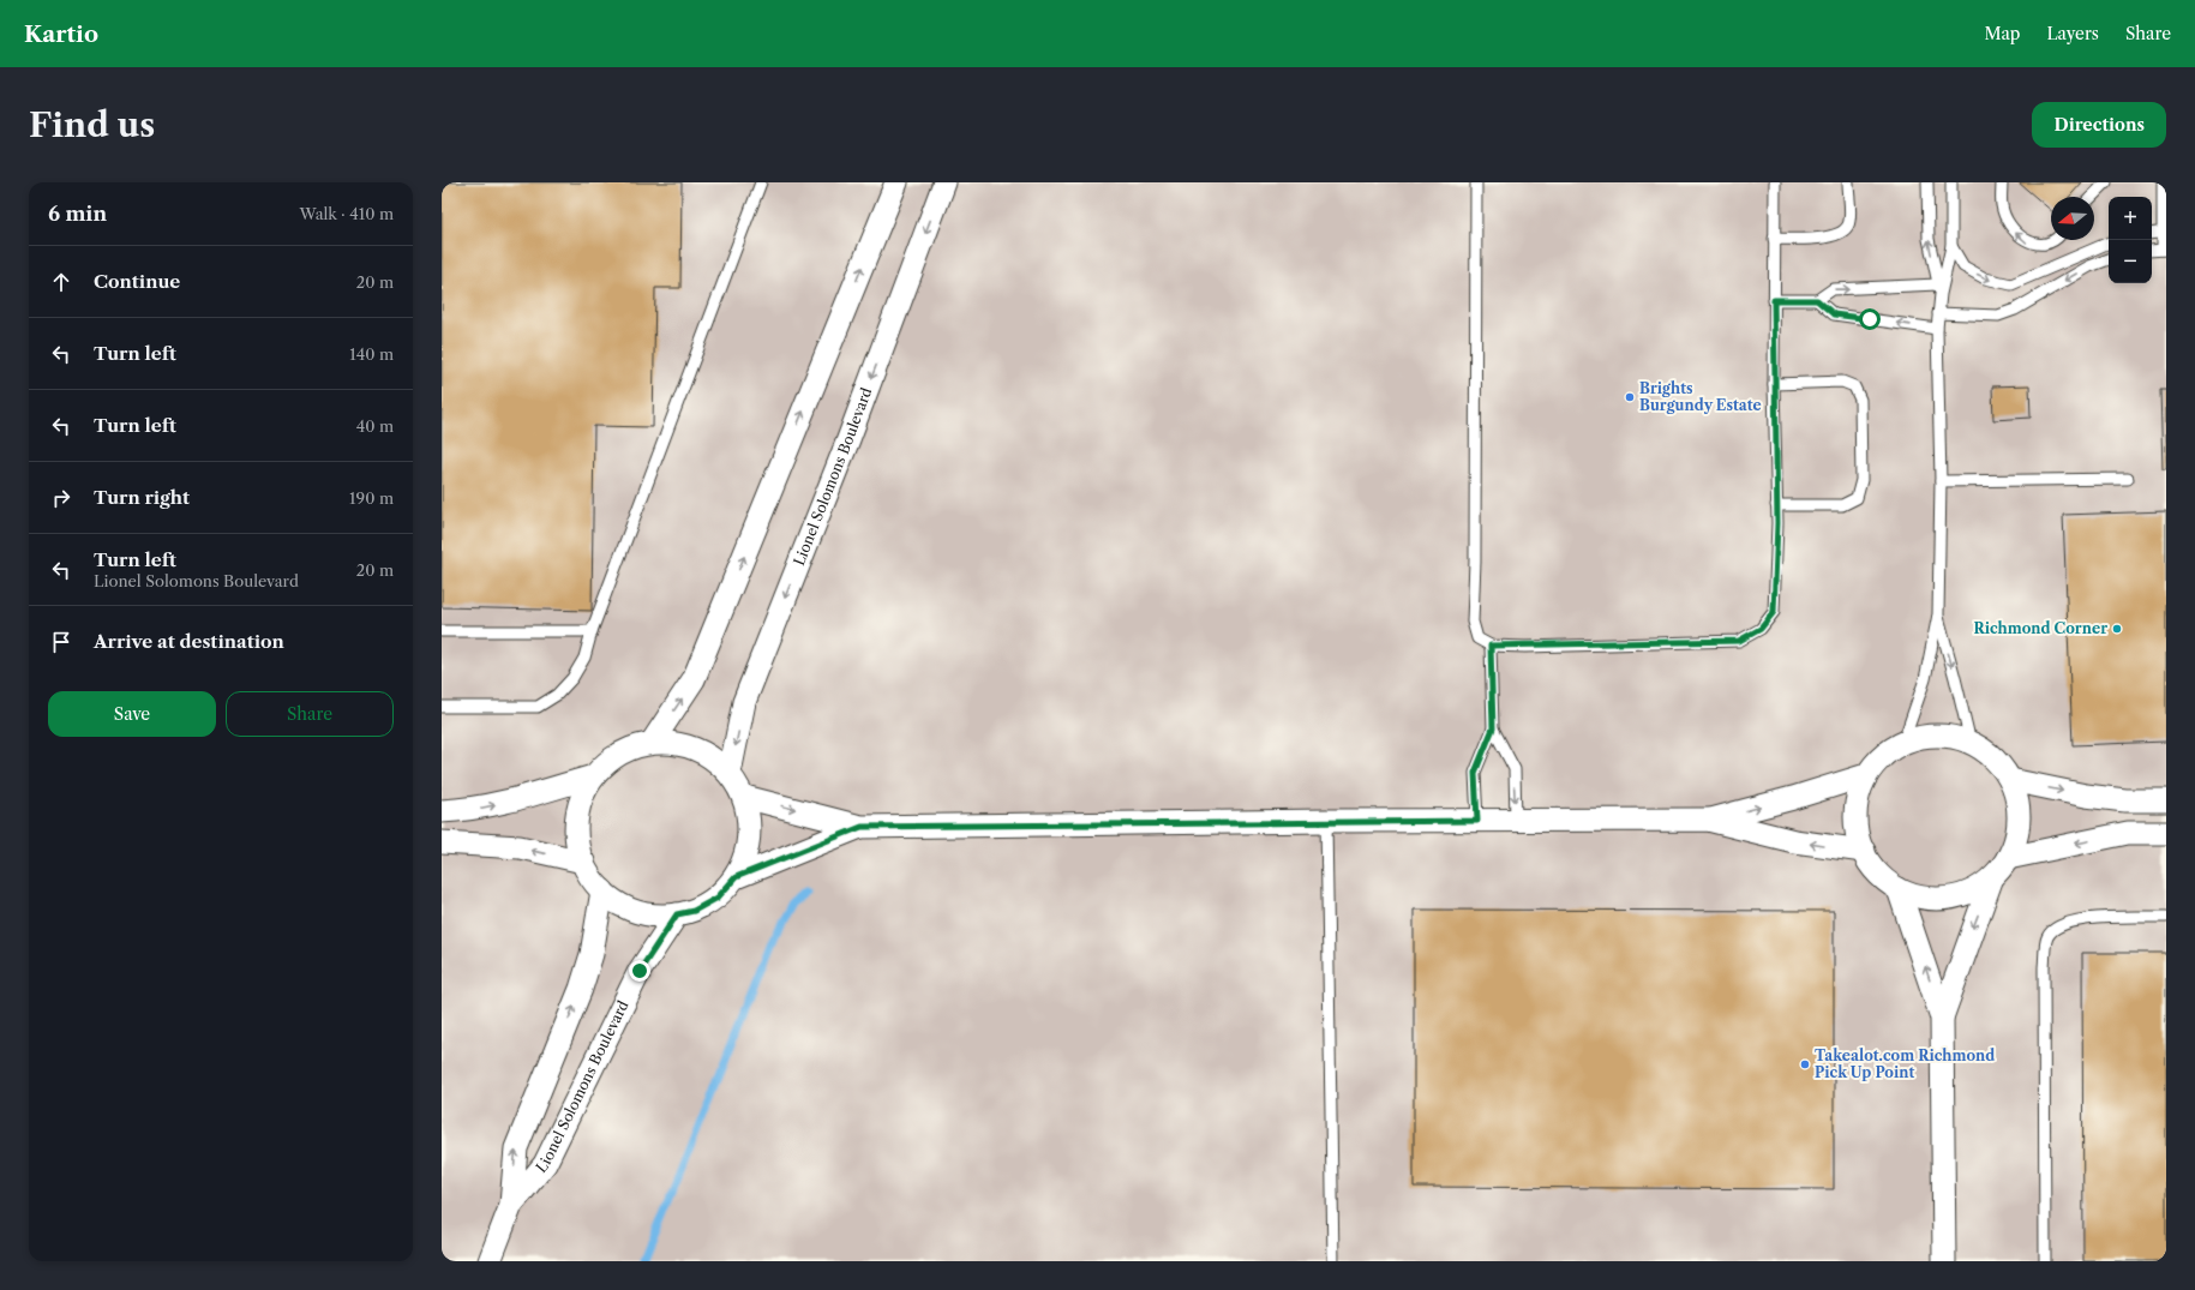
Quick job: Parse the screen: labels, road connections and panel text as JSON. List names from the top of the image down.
{
  "streets": {
    "street": ["Lionel Solomons Boulevard"]
  },
  "places": ["Brights Burgundy Estate", "Richmond Corner", "Takealot.com Richmond Pick Up Point"],
  "north": "left",
  "page": {
    "header": "Kartio",
    "nav": ["Map", "Layers", "Share"],
    "buttons": [
      "Directions",
      ["Save", "Share"]
    ],
    "title": "Find us",
    "heading": ["6 min", "Walk · 410 m"],
    "map_buttons": ["+", "−"],
    "list": [
      ["Continue", "20 m"],
      ["Turn left", "140 m"],
      ["Turn left", "40 m"],
      ["Turn right", "190 m"],
      ["Turn left", "Lionel Solomons Boulevard", "20 m"],
      "Arrive at destination"
    ]
  }
}
